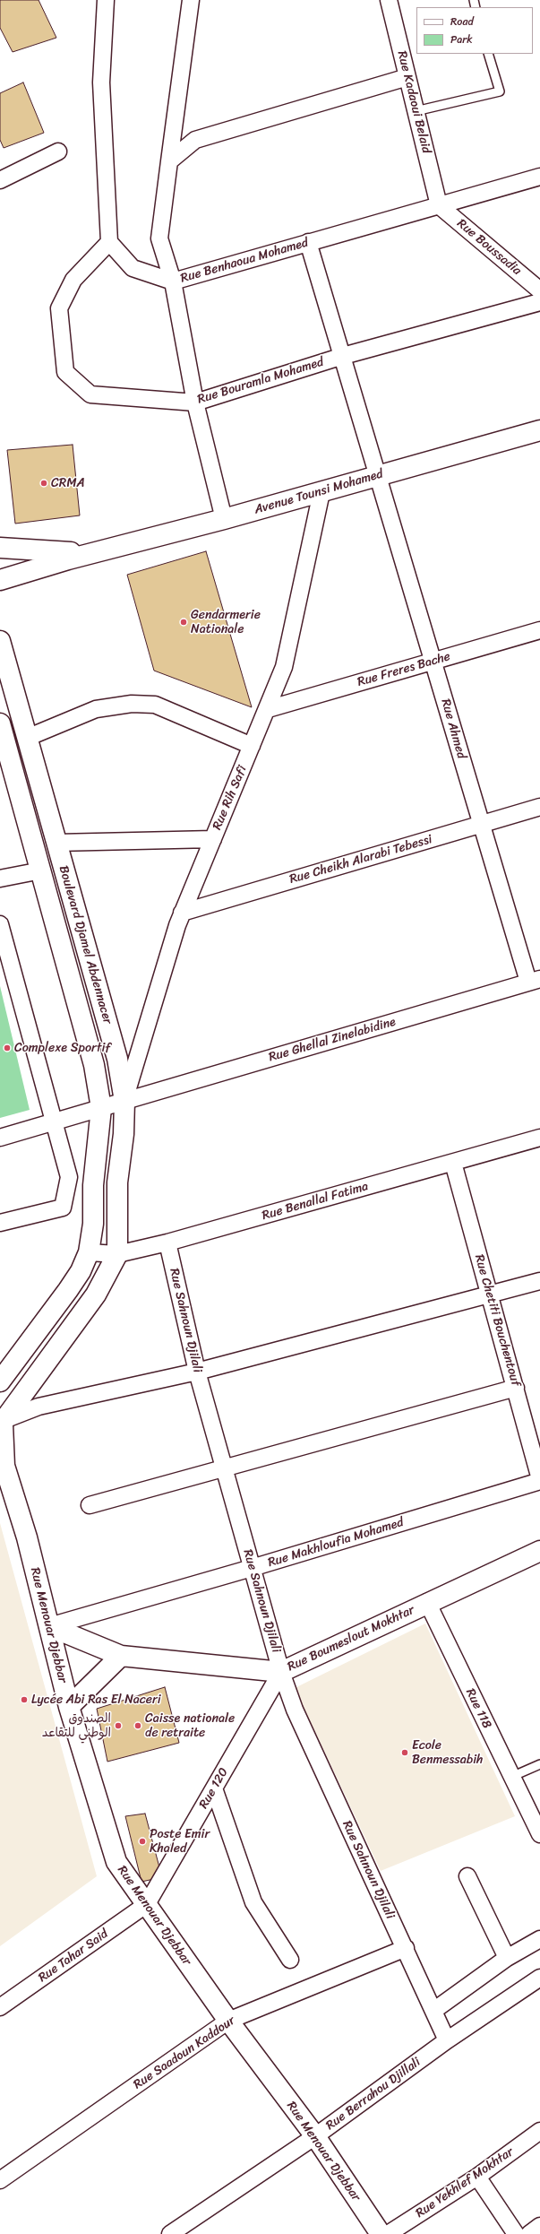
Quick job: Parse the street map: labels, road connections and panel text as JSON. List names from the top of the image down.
{
  "streets": {
    "main road": [
      "Avenue Tounsi Mohamed",
      "Boulevard Djamel Abdennacer",
      "Rue Menouar Djebbar",
      "Rue Boumeslout Mokhtar"
    ],
    "street": [
      "Rue Kadaoui Belaid",
      "Rue Boussadia",
      "Rue Benhaoua Mohamed",
      "Rue Bouramla Mohamed",
      "Rue Freres Bache",
      "Rue Ahmed",
      "Rue Rih Safi",
      "Rue Cheikh Alarabi Tebessi",
      "Rue Ghellal Zinelabidine",
      "Rue Benallal Fatima",
      "Rue Sahnoun Djilali",
      "Rue Chetiti Bouchentouf",
      "Rue Makhloufia Mohamed",
      "Rue 118",
      "Rue 120",
      "Rue Tahar Said",
      "Rue Saadoun Kaddour",
      "Rue Berrahou Djillali",
      "Rue Yekhlef Mokhtar"
    ]
  },
  "crossings": [
    ["Rue Kadaoui Belaid", "Rue Boussadia"],
    ["Rue Kadaoui Belaid", "Rue Benhaoua Mohamed"],
    ["Rue Boussadia", "Rue Benhaoua Mohamed"],
    ["Rue Benhaoua Mohamed", "Rue Bouramla Mohamed"],
    ["Rue Benhaoua Mohamed", "Rue Ahmed"],
    ["Rue Bouramla Mohamed", "Rue Ahmed"],
    ["Avenue Tounsi Mohamed", "Rue Ahmed"],
    ["Avenue Tounsi Mohamed", "Rue Rih Safi"],
    ["Rue Freres Bache", "Rue Ahmed"],
    ["Rue Freres Bache", "Rue Rih Safi"],
    ["Rue Ahmed", "Rue Cheikh Alarabi Tebessi"],
    ["Rue Ahmed", "Rue Ghellal Zinelabidine"],
    ["Rue Rih Safi", "Rue Cheikh Alarabi Tebessi"],
    ["Rue Rih Safi", "Boulevard Djamel Abdennacer"],
    ["Rue Rih Safi", "Rue Ghellal Zinelabidine"],
    ["Boulevard Djamel Abdennacer", "Rue Ghellal Zinelabidine"],
    ["Boulevard Djamel Abdennacer", "Rue Benallal Fatima"],
    ["Boulevard Djamel Abdennacer", "Rue Menouar Djebbar"],
    ["Rue Benallal Fatima", "Rue Sahnoun Djilali"],
    ["Rue Benallal Fatima", "Rue Chetiti Bouchentouf"],
    ["Rue Sahnoun Djilali", "Rue Makhloufia Mohamed"],
    ["Rue Sahnoun Djilali", "Rue Boumeslout Mokhtar"],
    ["Rue Sahnoun Djilali", "Rue 120"],
    ["Rue Sahnoun Djilali", "Rue Saadoun Kaddour"],
    ["Rue Sahnoun Djilali", "Rue Berrahou Djillali"],
    ["Rue Chetiti Bouchentouf", "Rue Makhloufia Mohamed"],
    ["Rue Makhloufia Mohamed", "Rue Menouar Djebbar"],
    ["Rue Makhloufia Mohamed", "Rue Boumeslout Mokhtar"],
    ["Rue Menouar Djebbar", "Rue Boumeslout Mokhtar"],
    ["Rue Menouar Djebbar", "Rue 120"],
    ["Rue Menouar Djebbar", "Rue Tahar Said"],
    ["Rue Menouar Djebbar", "Rue Saadoun Kaddour"],
    ["Rue Menouar Djebbar", "Rue Berrahou Djillali"],
    ["Rue Boumeslout Mokhtar", "Rue 118"],
    ["Rue Boumeslout Mokhtar", "Rue 120"],
    ["Rue 120", "Rue Tahar Said"]
  ],
  "places": [
    "CRMA",
    "Gendarmerie Nationale",
    "Complexe Sportif",
    "Lycée Abi Ras El Naceri",
    "الصندوق الوطني للتقاعد",
    "Caisse nationale de retraite",
    "Ecole Benmessabih",
    "Poste Emir Khaled"
  ],
  "legend": ["Road", "Park"]
}
